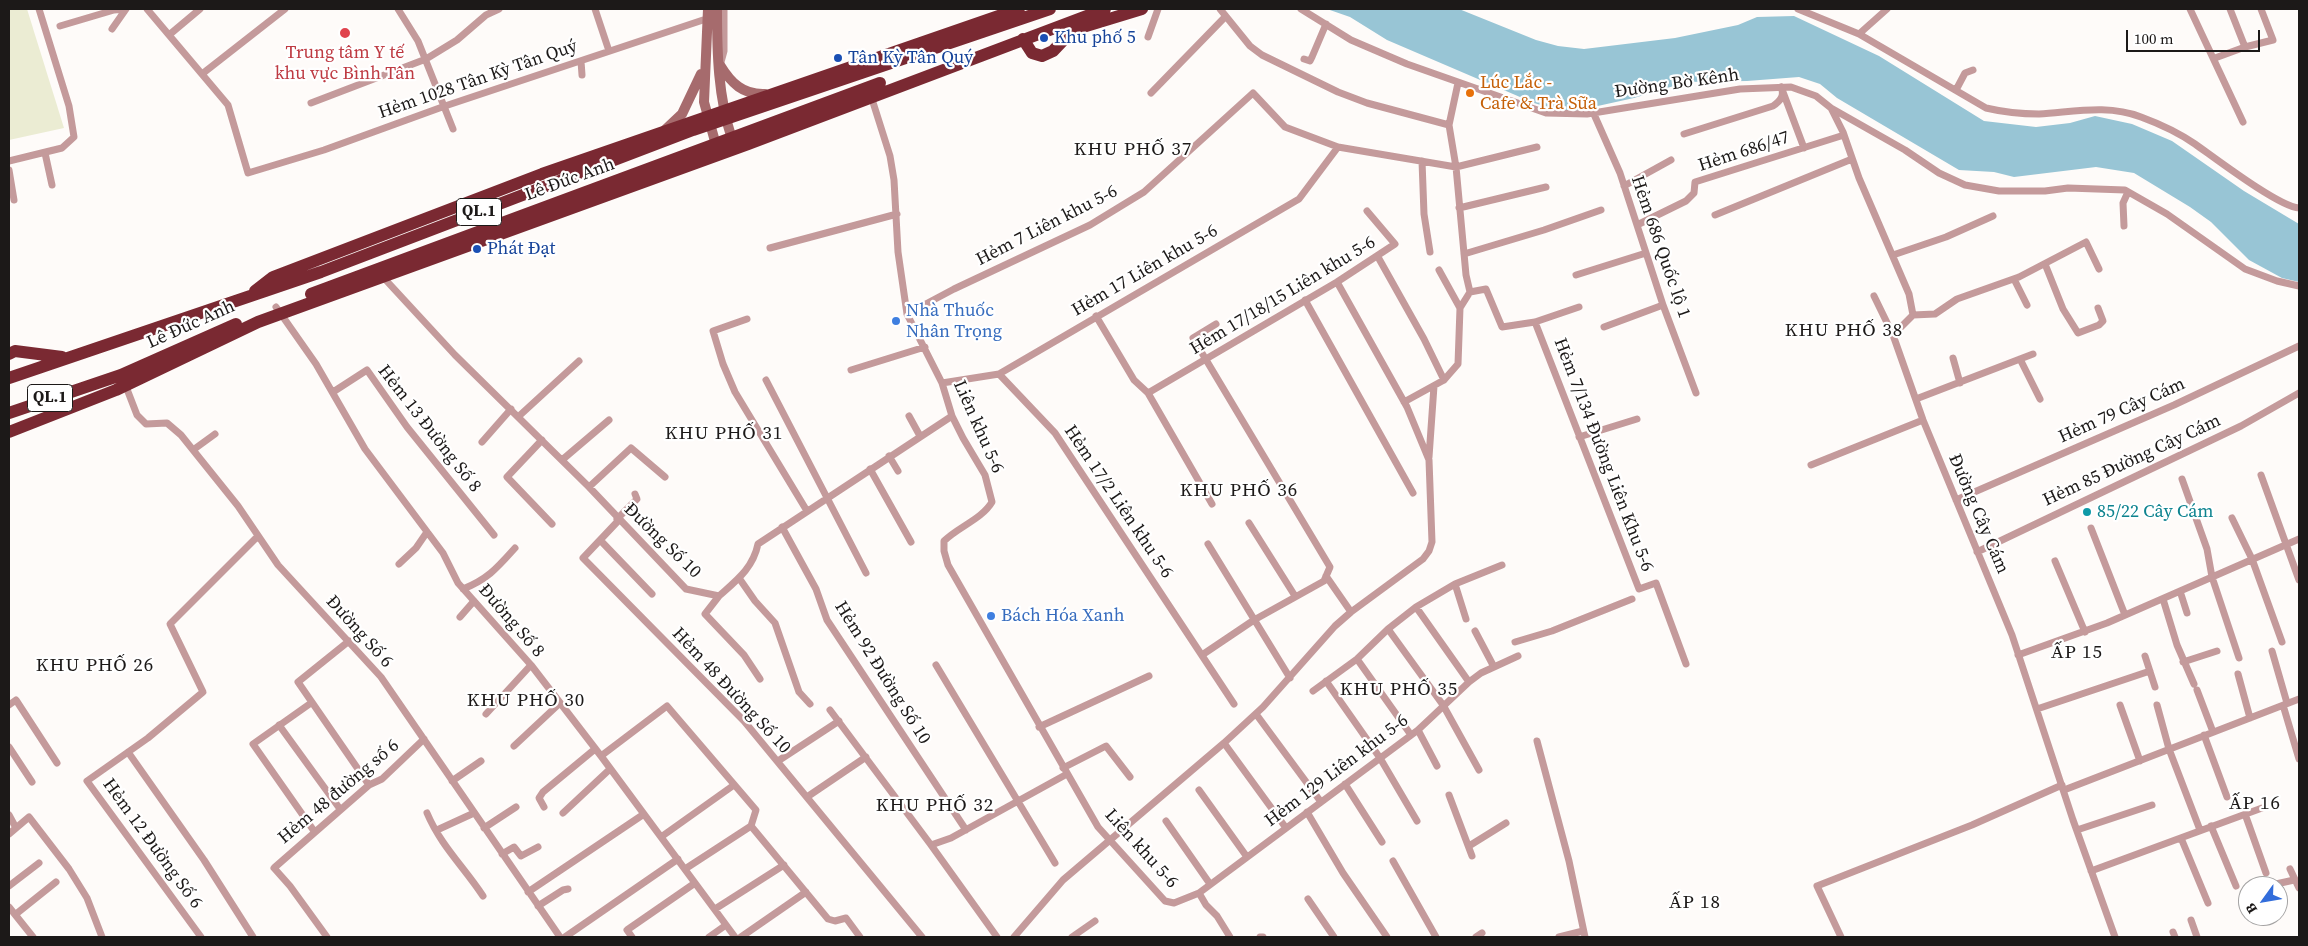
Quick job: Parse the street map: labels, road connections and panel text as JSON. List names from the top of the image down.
{
  "streets": {
    "highway": ["Lê Đức Anh", "QL.1"],
    "street": [
      "Hẻm 1028 Tân Kỳ Tân Quý",
      "Đường Bờ Kênh",
      "Hẻm 686/47",
      "Hẻm 7 Liên khu 5-6",
      "Hẻm 686 Quốc lộ 1",
      "Hẻm 17 Liên khu 5-6",
      "Hẻm 17/18/15 Liên khu 5-6",
      "Hẻm 79 Cây Cám",
      "Liên khu 5-6",
      "Hẻm 13 Đường Số 8",
      "Hẻm 7/134 Đường Liên Khu 5-6",
      "Hẻm 85 Đường Cây Cám",
      "Hẻm 17/2 Liên khu 5-6",
      "Đường Cây Cám",
      "Đường Số 10",
      "Đường Số 8",
      "Đường Số 6",
      "Hẻm 92 Đường Số 10",
      "Hẻm 48 Đường Số 10",
      "Hẻm 129 Liên khu 5-6",
      "Hẻm 48 đường số 6",
      "Hẻm 12 Đường Số 6"
    ]
  },
  "crossings": [
    ["Đường Bờ Kênh", "Hẻm 686 Quốc lộ 1"],
    ["Hẻm 686/47", "Hẻm 686 Quốc lộ 1"],
    ["Lê Đức Anh", "QL.1"],
    ["Lê Đức Anh", "Liên khu 5-6"],
    ["Lê Đức Anh", "Đường Số 10"],
    ["Lê Đức Anh", "Đường Số 8"],
    ["Lê Đức Anh", "Đường Số 6"],
    ["Hẻm 7 Liên khu 5-6", "Hẻm 17 Liên khu 5-6"],
    ["Hẻm 7 Liên khu 5-6", "Liên khu 5-6"],
    ["Hẻm 17 Liên khu 5-6", "Liên khu 5-6"],
    ["Hẻm 17 Liên khu 5-6", "Hẻm 17/2 Liên khu 5-6"],
    ["Hẻm 79 Cây Cám", "Đường Cây Cám"],
    ["Liên khu 5-6", "Hẻm 129 Liên khu 5-6"],
    ["Hẻm 13 Đường Số 8", "Đường Số 8"],
    ["Hẻm 85 Đường Cây Cám", "Đường Cây Cám"],
    ["Đường Số 10", "Hẻm 48 Đường Số 10"],
    ["Đường Số 6", "Hẻm 48 đường số 6"],
    ["Đường Số 6", "Hẻm 12 Đường Số 6"]
  ],
  "districts": [
    "KHU PHỐ 37",
    "KHU PHỐ 38",
    "KHU PHỐ 31",
    "KHU PHỐ 36",
    "ẤP 15",
    "KHU PHỐ 26",
    "KHU PHỐ 35",
    "KHU PHỐ 30",
    "ẤP 16",
    "KHU PHỐ 32",
    "ẤP 18"
  ],
  "places": [
    "Trung tâm Y tế khu vực Bình Tân",
    "Khu phố 5",
    "Tân Kỳ Tân Quý",
    "Lúc Lắc - Cafe & Trà Sữa",
    "Phát Đạt",
    "Nhà Thuốc Nhân Trọng",
    "85/22 Cây Cám",
    "Bách Hóa Xanh"
  ],
  "scale_bar": "100 m",
  "north": "bottom left"
}
